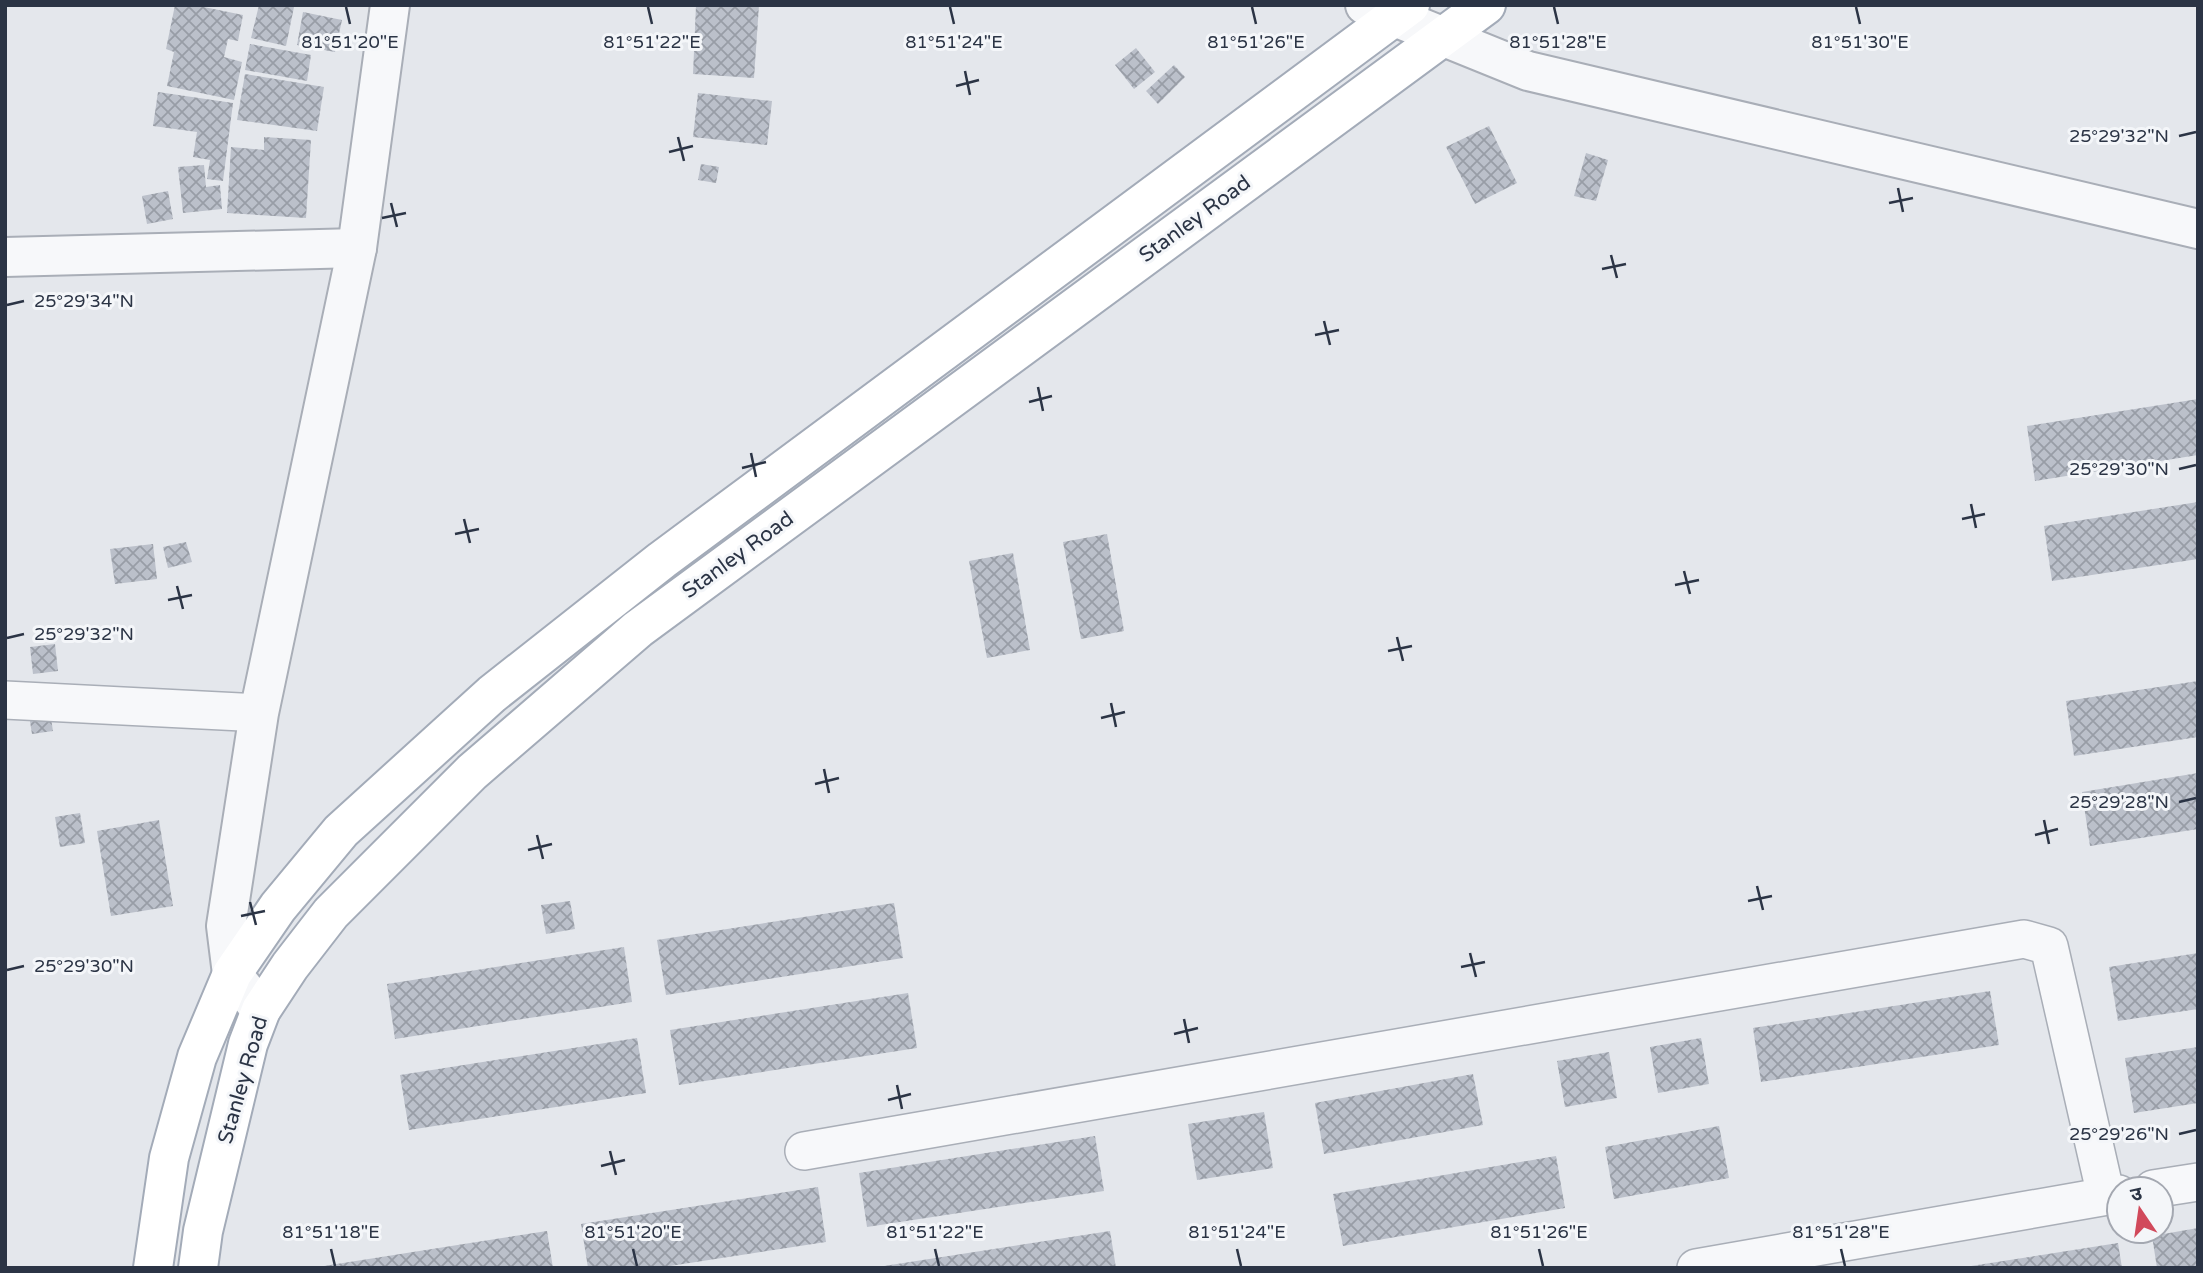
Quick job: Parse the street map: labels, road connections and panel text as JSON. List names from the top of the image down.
{
  "streets": {
    "main road": ["Stanley Road"]
  },
  "north": "top",
  "coordinates": [
    "81°51'20\"E",
    "81°51'22\"E",
    "81°51'24\"E",
    "81°51'26\"E",
    "81°51'28\"E",
    "81°51'30\"E",
    "25°29'32\"N",
    "25°29'34\"N",
    "25°29'30\"N",
    "25°29'28\"N",
    "25°29'26\"N",
    "81°51'18\"E"
  ]
}
